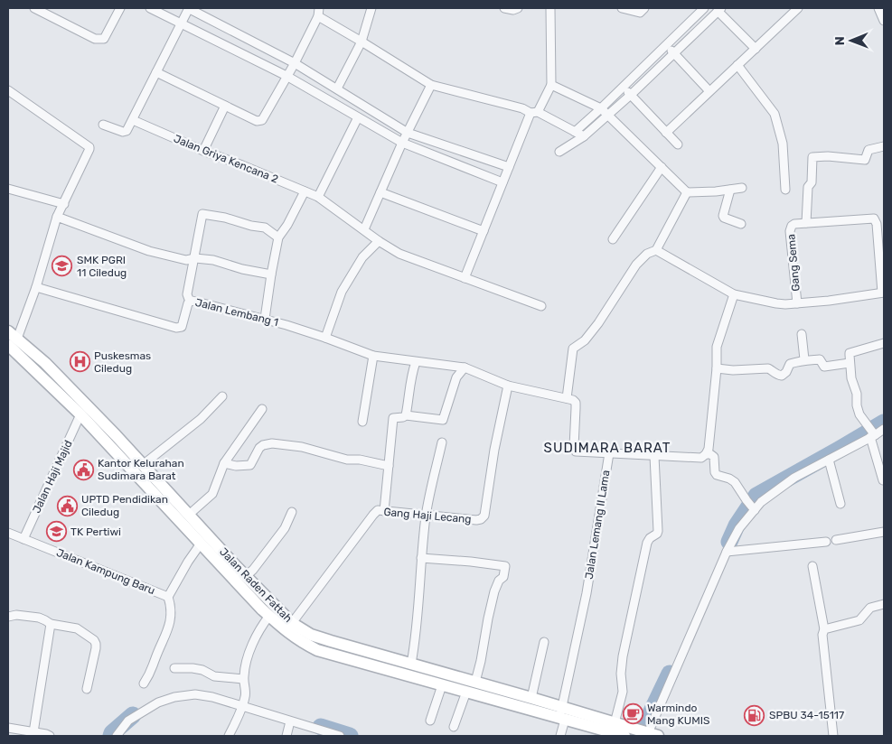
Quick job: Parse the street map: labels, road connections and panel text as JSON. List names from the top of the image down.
{
  "streets": {
    "main road": ["Jalan Raden Fattah"],
    "street": [
      "Jalan Griya Kencana 2",
      "Gang Sema",
      "Jalan Lembang 1",
      "Jalan Haji Majid",
      "Gang Haji Lecang",
      "Jalan Lemang II Lama",
      "Jalan Kampung Baru"
    ]
  },
  "crossings": [
    ["Jalan Lembang 1", "Gang Haji Lecang"],
    ["Jalan Haji Majid", "Jalan Kampung Baru"],
    ["Jalan Haji Majid", "Jalan Raden Fattah"],
    ["Gang Haji Lecang", "Jalan Raden Fattah"],
    ["Jalan Lemang II Lama", "Jalan Raden Fattah"]
  ],
  "districts": ["SUDIMARA BARAT"],
  "places": {
    "school or university": ["SMK PGRI 11 Ciledug", "TK Pertiwi"],
    "hospital": ["Puskesmas Ciledug"],
    "public building": ["Kantor Kelurahan Sudimara Barat", "UPTD Pendidikan Ciledug"],
    "cafe": ["Warmindo Mang KUMIS"],
    "fuel station": ["SPBU 34-15117"]
  },
  "north": "left"
}
